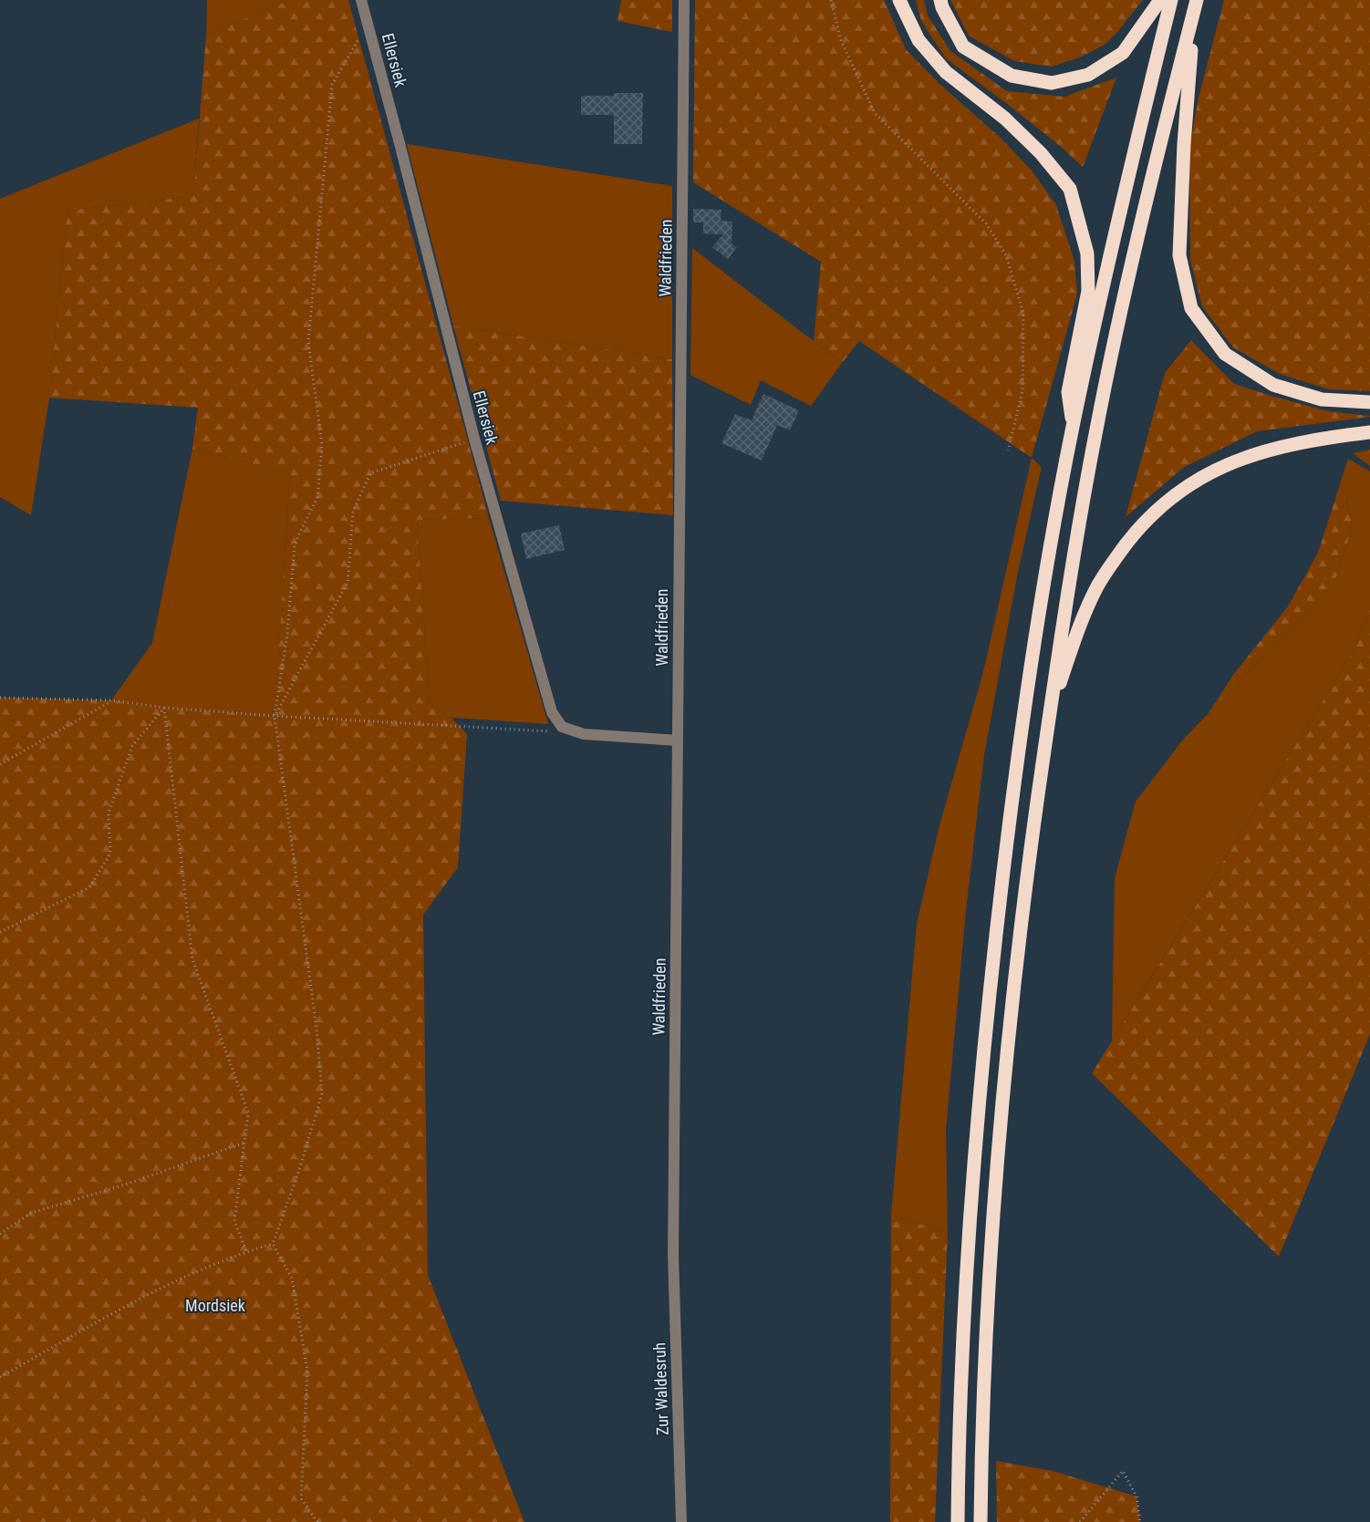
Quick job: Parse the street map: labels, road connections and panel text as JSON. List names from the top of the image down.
{
  "streets": {
    "street": ["Ellersiek", "Waldfrieden", "Zur Waldesruh"]
  },
  "crossings": [
    ["Waldfrieden", "Zur Waldesruh"]
  ],
  "parks": ["Mordsiek"]
}
